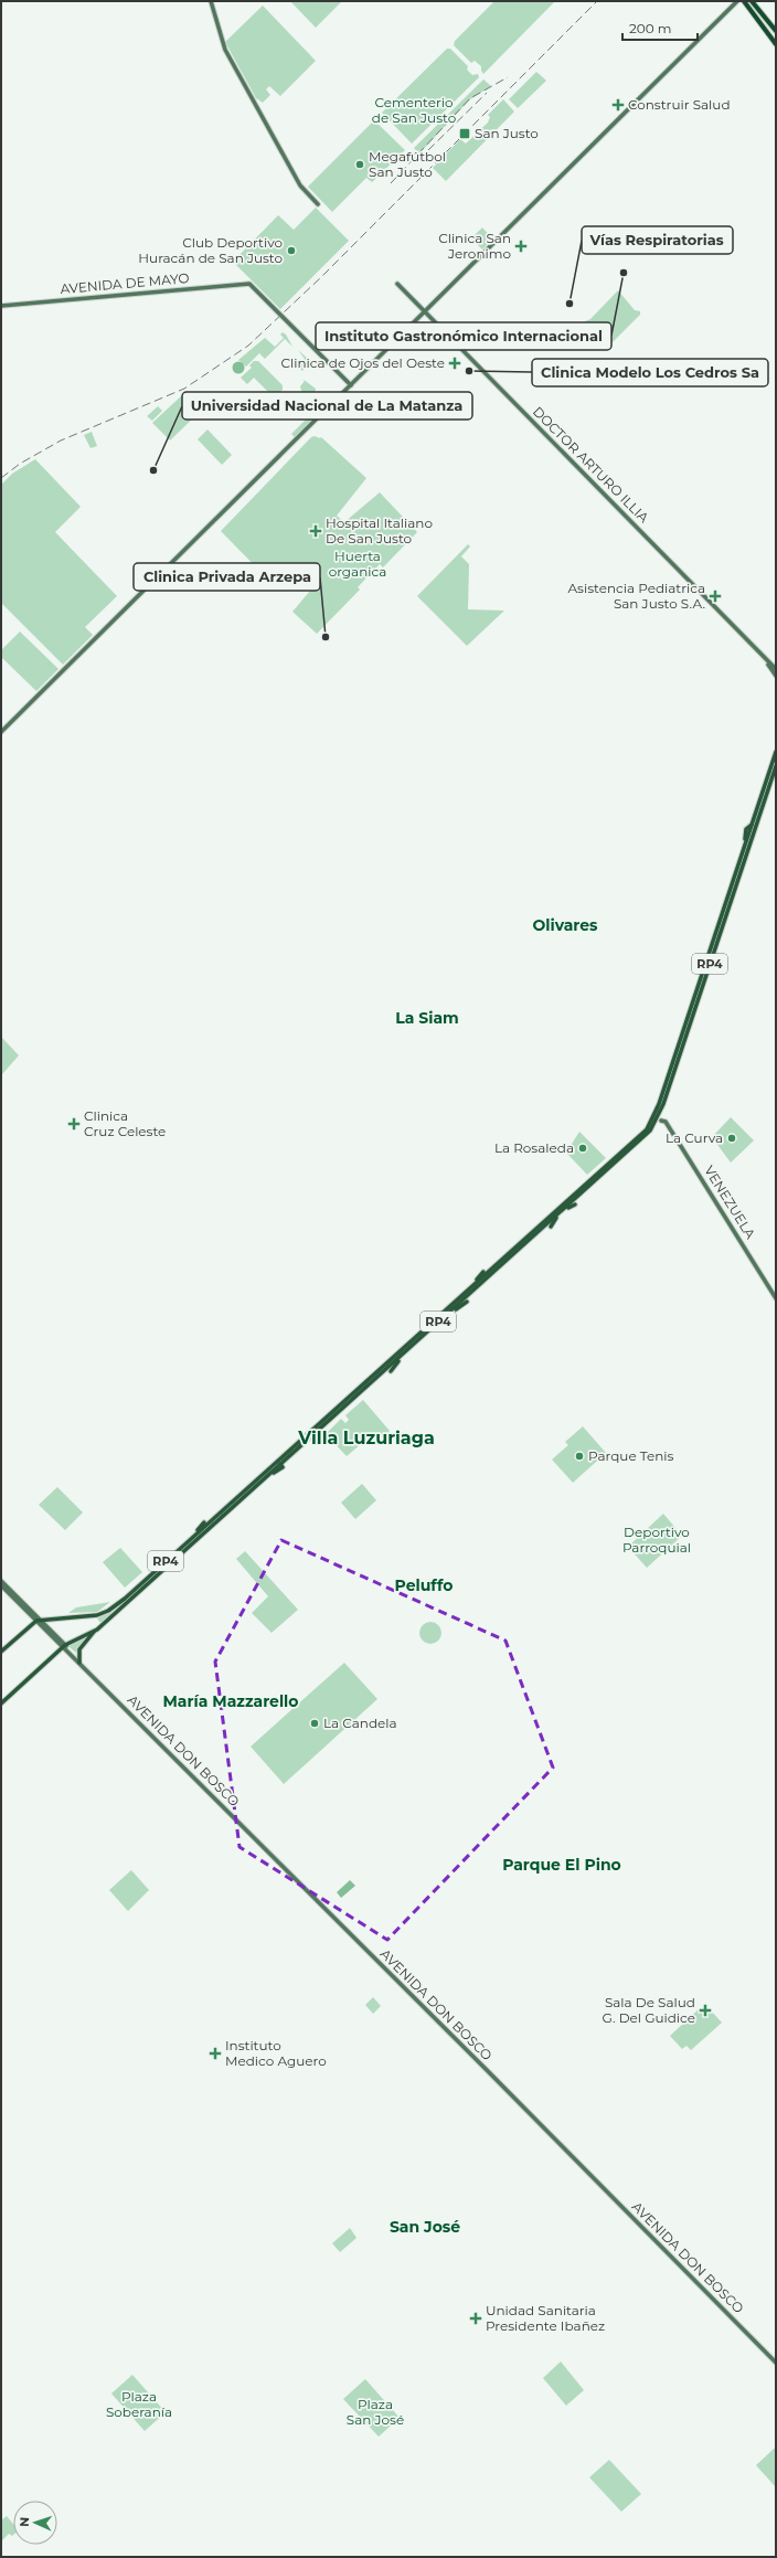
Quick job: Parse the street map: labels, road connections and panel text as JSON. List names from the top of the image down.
{
  "streets": {
    "main road": [
      "AVENIDA DE MAYO",
      "DOCTOR ARTURO ILLIA",
      "RP4",
      "VENEZUELA",
      "AVENIDA DON BOSCO"
    ]
  },
  "crossings": [
    ["RP4", "AVENIDA DON BOSCO"]
  ],
  "districts": [
    "Olivares",
    "La Siam",
    "Villa Luzuriaga",
    "Peluffo",
    "María Mazzarello",
    "Parque El Pino",
    "San José"
  ],
  "parks": [
    "Cementerio de San Justo",
    "Huerta organica",
    "Deportivo Parroquial",
    "Plaza Soberanía",
    "Plaza San José"
  ],
  "places": {
    "health": [
      "Construir Salud",
      "Clinica San Jeronimo",
      "Clinica de Ojos del Oeste",
      "Hospital Italiano De San Justo",
      "Asistencia Pediatrica San Justo S.A.",
      "Clinica Cruz Celeste",
      "Sala De Salud G. Del Guidice",
      "Instituto Medico Aguero",
      "Unidad Sanitaria Presidente Ibañez"
    ],
    "transit": ["San Justo"],
    "other": [
      "Megafútbol San Justo",
      "Club Deportivo Huracán de San Justo",
      "Instituto Gastronómico Internacional",
      "Vías Respiratorias",
      "Clinica Modelo Los Cedros Sa",
      "Universidad Nacional de La Matanza",
      "Clinica Privada Arzepa",
      "La Curva",
      "La Rosaleda",
      "Parque Tenis",
      "La Candela"
    ]
  },
  "scale_bar": "200 m",
  "north": "left"
}
